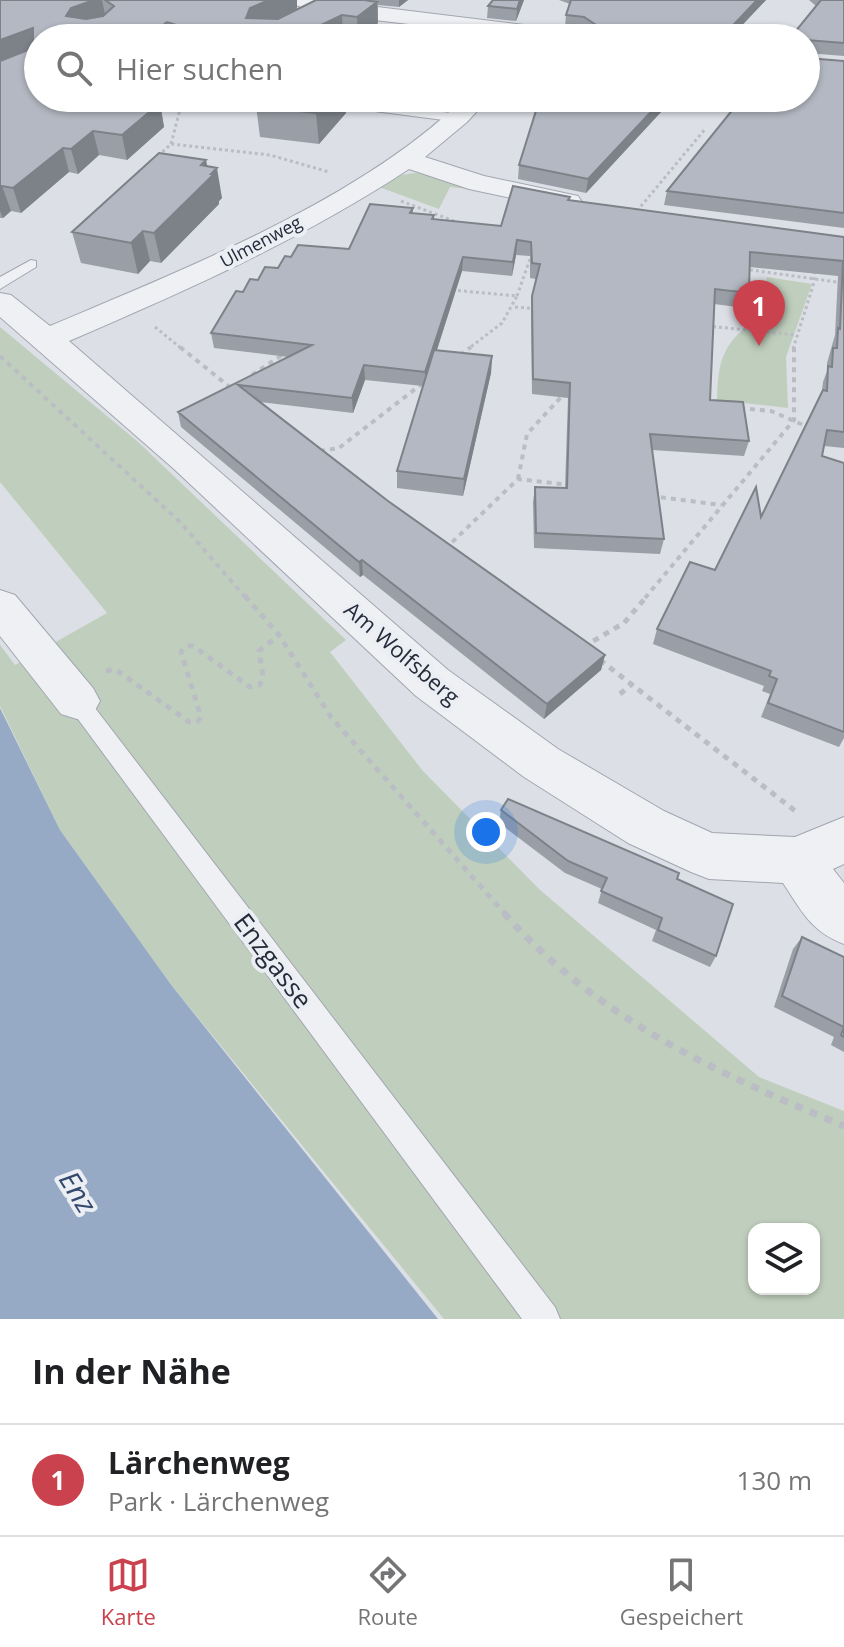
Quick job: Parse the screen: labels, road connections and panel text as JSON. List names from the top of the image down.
{
  "streets": {
    "street": ["Ulmenweg", "Am Wolfsberg", "Enzgasse"]
  },
  "crossings": [
    ["Ulmenweg", "Am Wolfsberg"]
  ],
  "water": ["Enz"],
  "page": {
    "search": "Hier suchen",
    "pins": "1",
    "heading": "In der Nähe",
    "list": [
      {
        "mark": "1",
        "name": "Lärchenweg",
        "note": "Park · Lärchenweg",
        "value": "130 m"
      }
    ],
    "nav": ["Karte", "Route", "Gespeichert"]
  }
}
